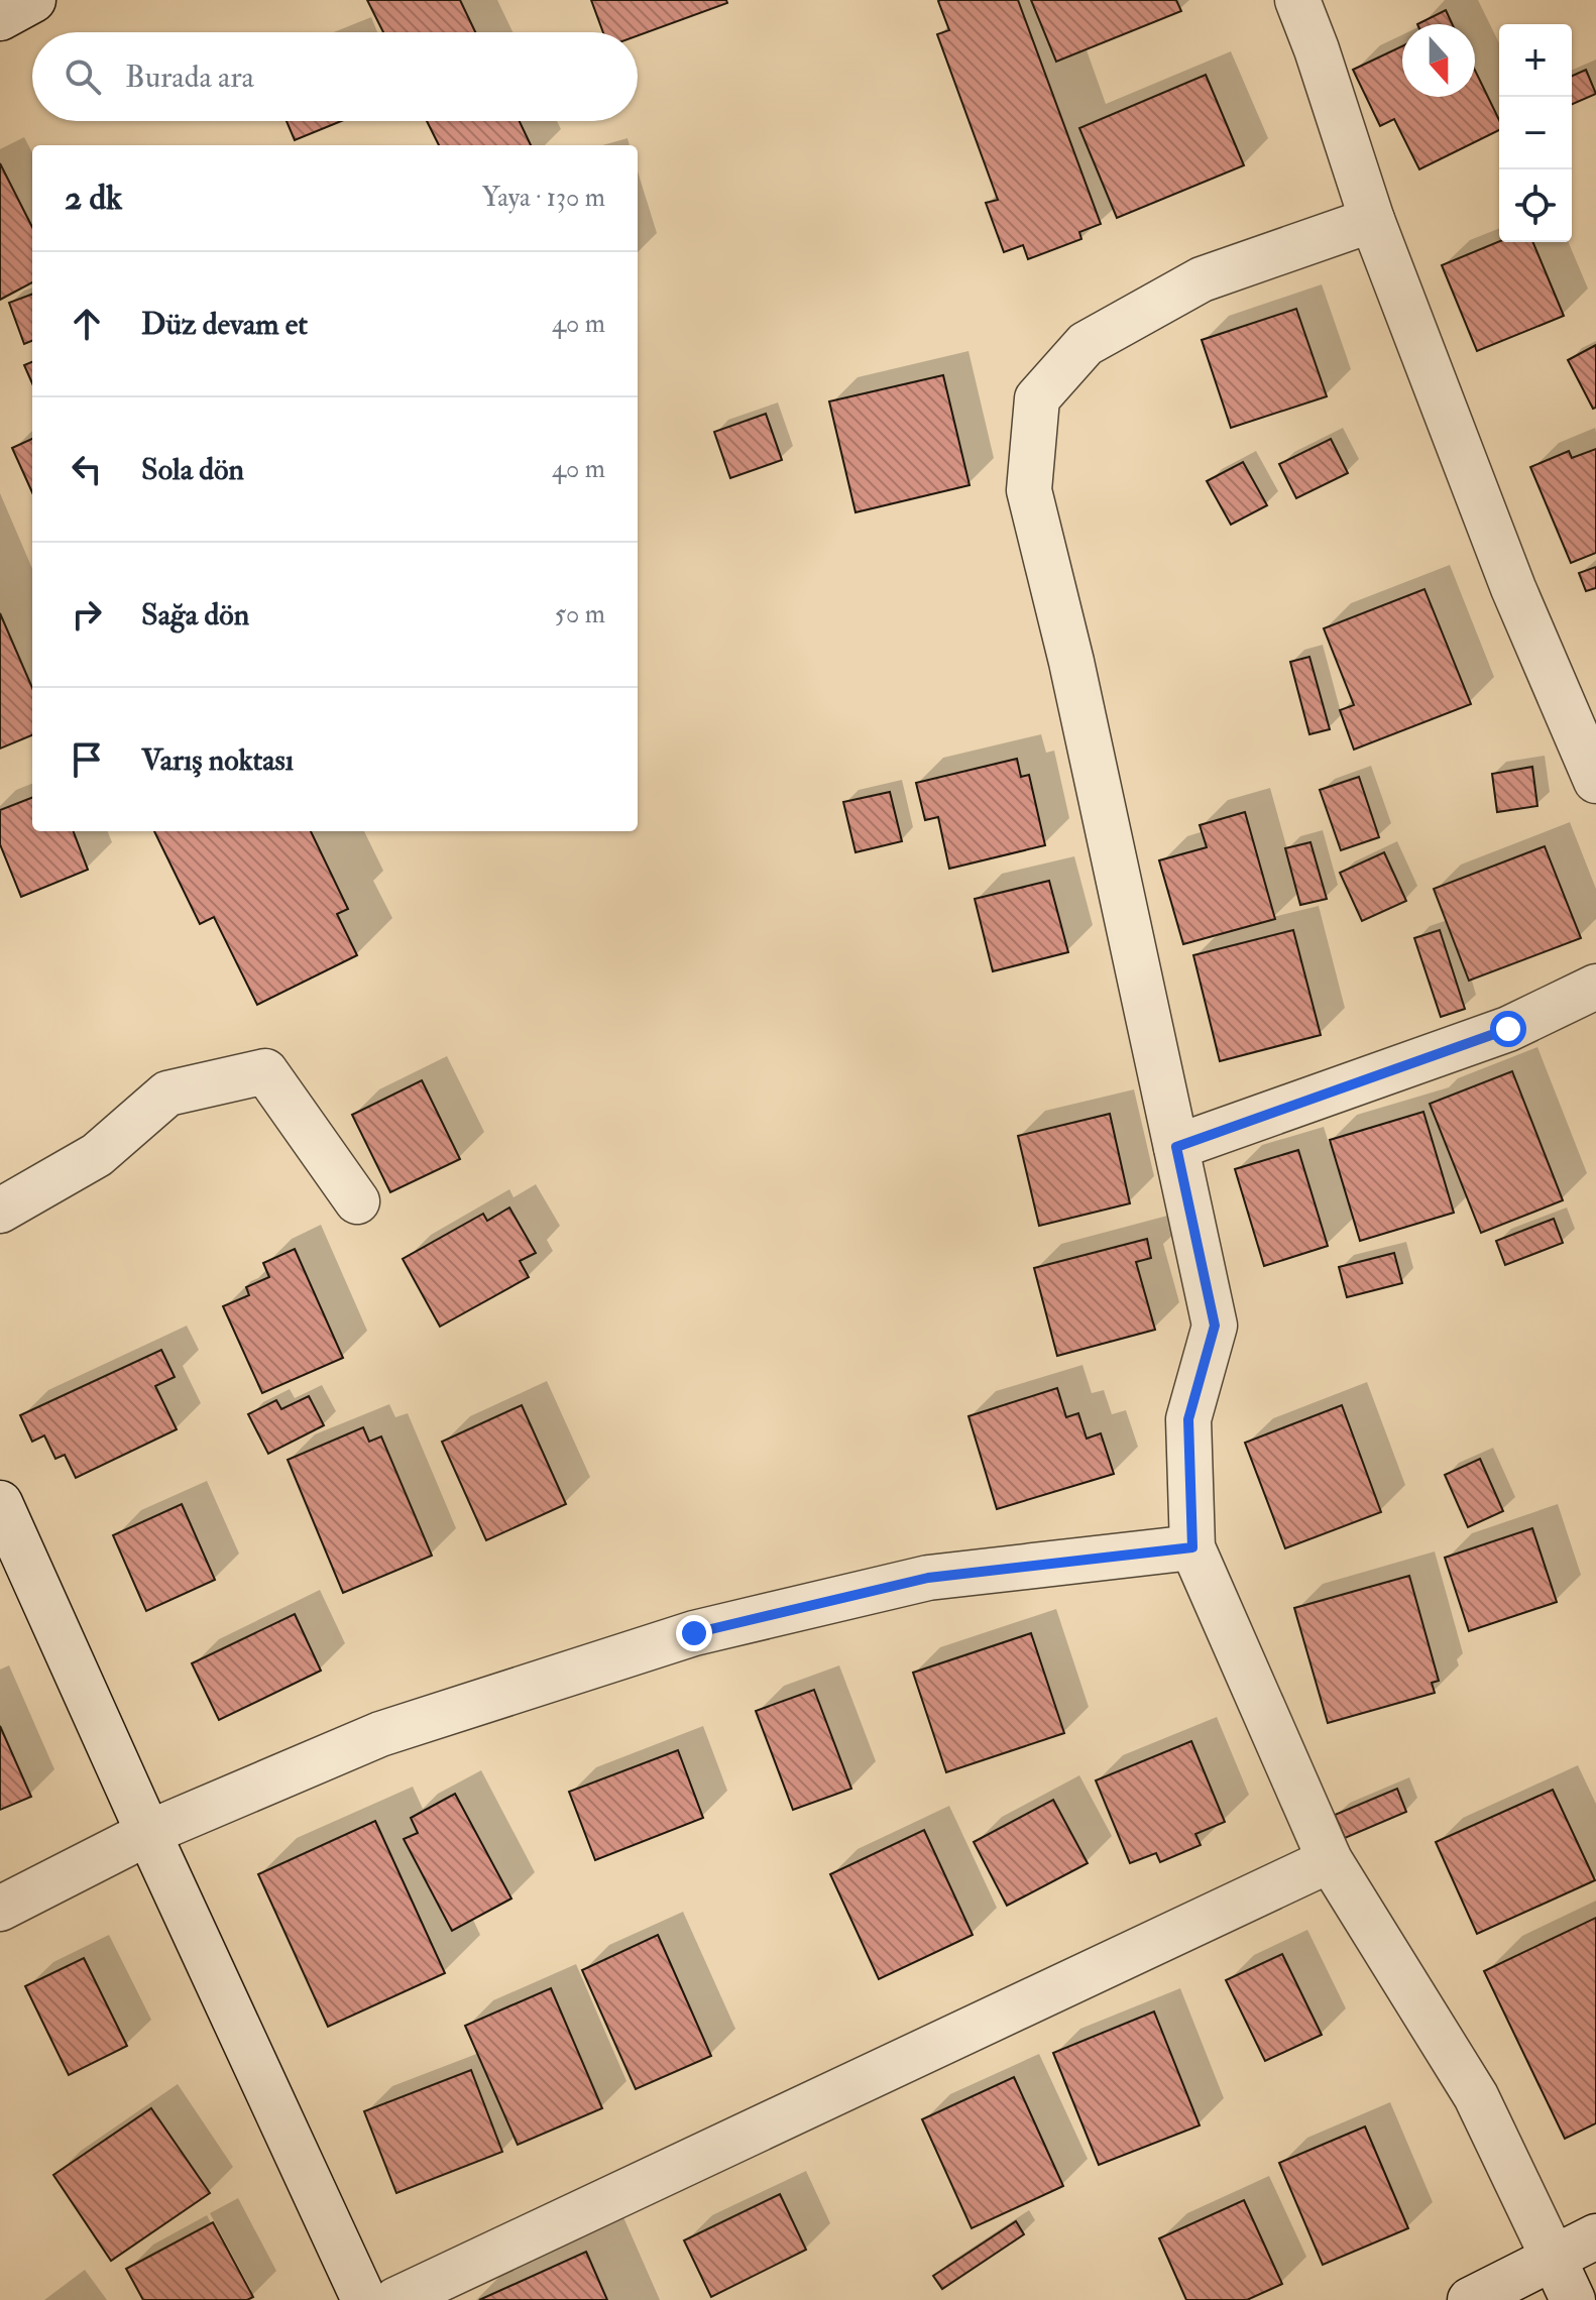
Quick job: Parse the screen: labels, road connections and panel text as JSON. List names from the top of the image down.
{
  "north": "bottom",
  "page": {
    "map_buttons": ["+", "−"],
    "search": "Burada ara",
    "heading": ["2 dk", "Yaya · 130 m"],
    "list": [
      ["Düz devam et", "40 m"],
      ["Sola dön", "40 m"],
      ["Sağa dön", "50 m"],
      "Varış noktası"
    ]
  }
}
